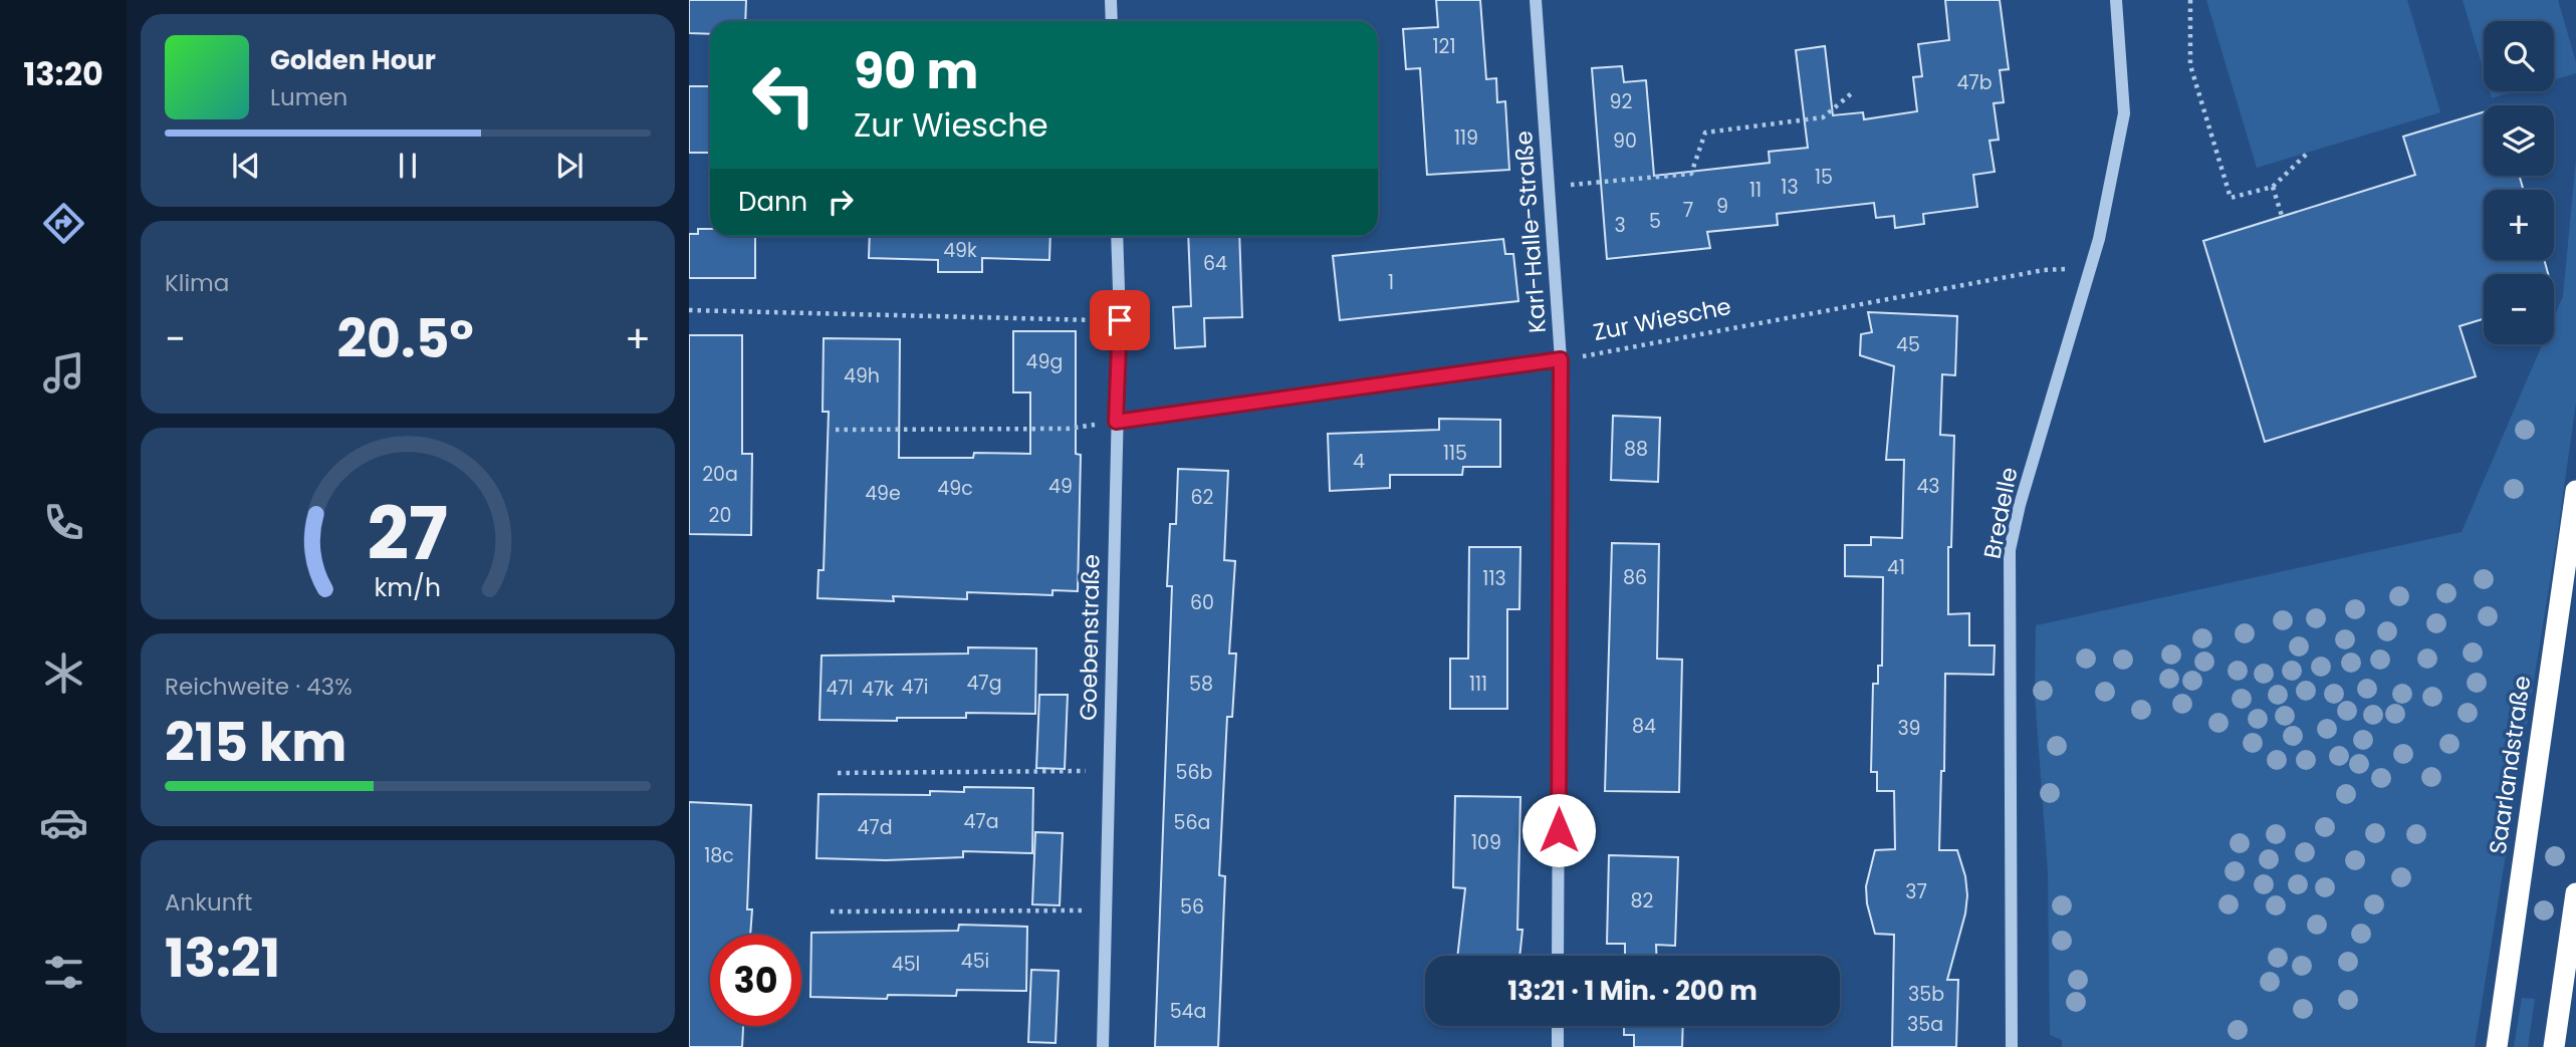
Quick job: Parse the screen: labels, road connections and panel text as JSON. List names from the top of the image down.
{
  "streets": {
    "highway": ["Saarlandstraße"],
    "street": ["Karl-Halle-Straße", "Bredelle", "Goebenstraße"],
    "path": ["Zur Wiesche"]
  },
  "crossings": [
    ["Karl-Halle-Straße", "Zur Wiesche"],
    ["Zur Wiesche", "Bredelle"]
  ],
  "house_numbers": [
    "121",
    "47b",
    "92",
    "119",
    "90",
    "15",
    "13",
    "11",
    "9",
    "7",
    "5",
    "3",
    "49k",
    "64",
    "1",
    "45",
    "49g",
    "49h",
    "88",
    "115",
    "4",
    "20a",
    "49",
    "43",
    "49c",
    "49e",
    "62",
    "20",
    "41",
    "86",
    "113",
    "60",
    "47g",
    "58",
    "111",
    "47i",
    "47l",
    "47k",
    "84",
    "39",
    "56b",
    "47a",
    "56a",
    "47d",
    "109",
    "18c",
    "37",
    "82",
    "56",
    "45i",
    "45l",
    "35b",
    "54a",
    "35a"
  ],
  "page": {
    "tabs": "13:20",
    "map_buttons": ["+", "−"],
    "turn": ["90 m", "Zur Wiesche"],
    "song": ["Golden Hour", "Lumen"],
    "then": "Dann",
    "tile": [
      "Klima",
      ["Reichweite · 43%", "215 km"],
      ["Ankunft", "13:21"]
    ],
    "heat": ["−", "20.5°", "+"],
    "limit": "30",
    "trip": "13:21 · 1 Min. · 200 m",
    "gauge": ["27", "km/h"]
  }
}
